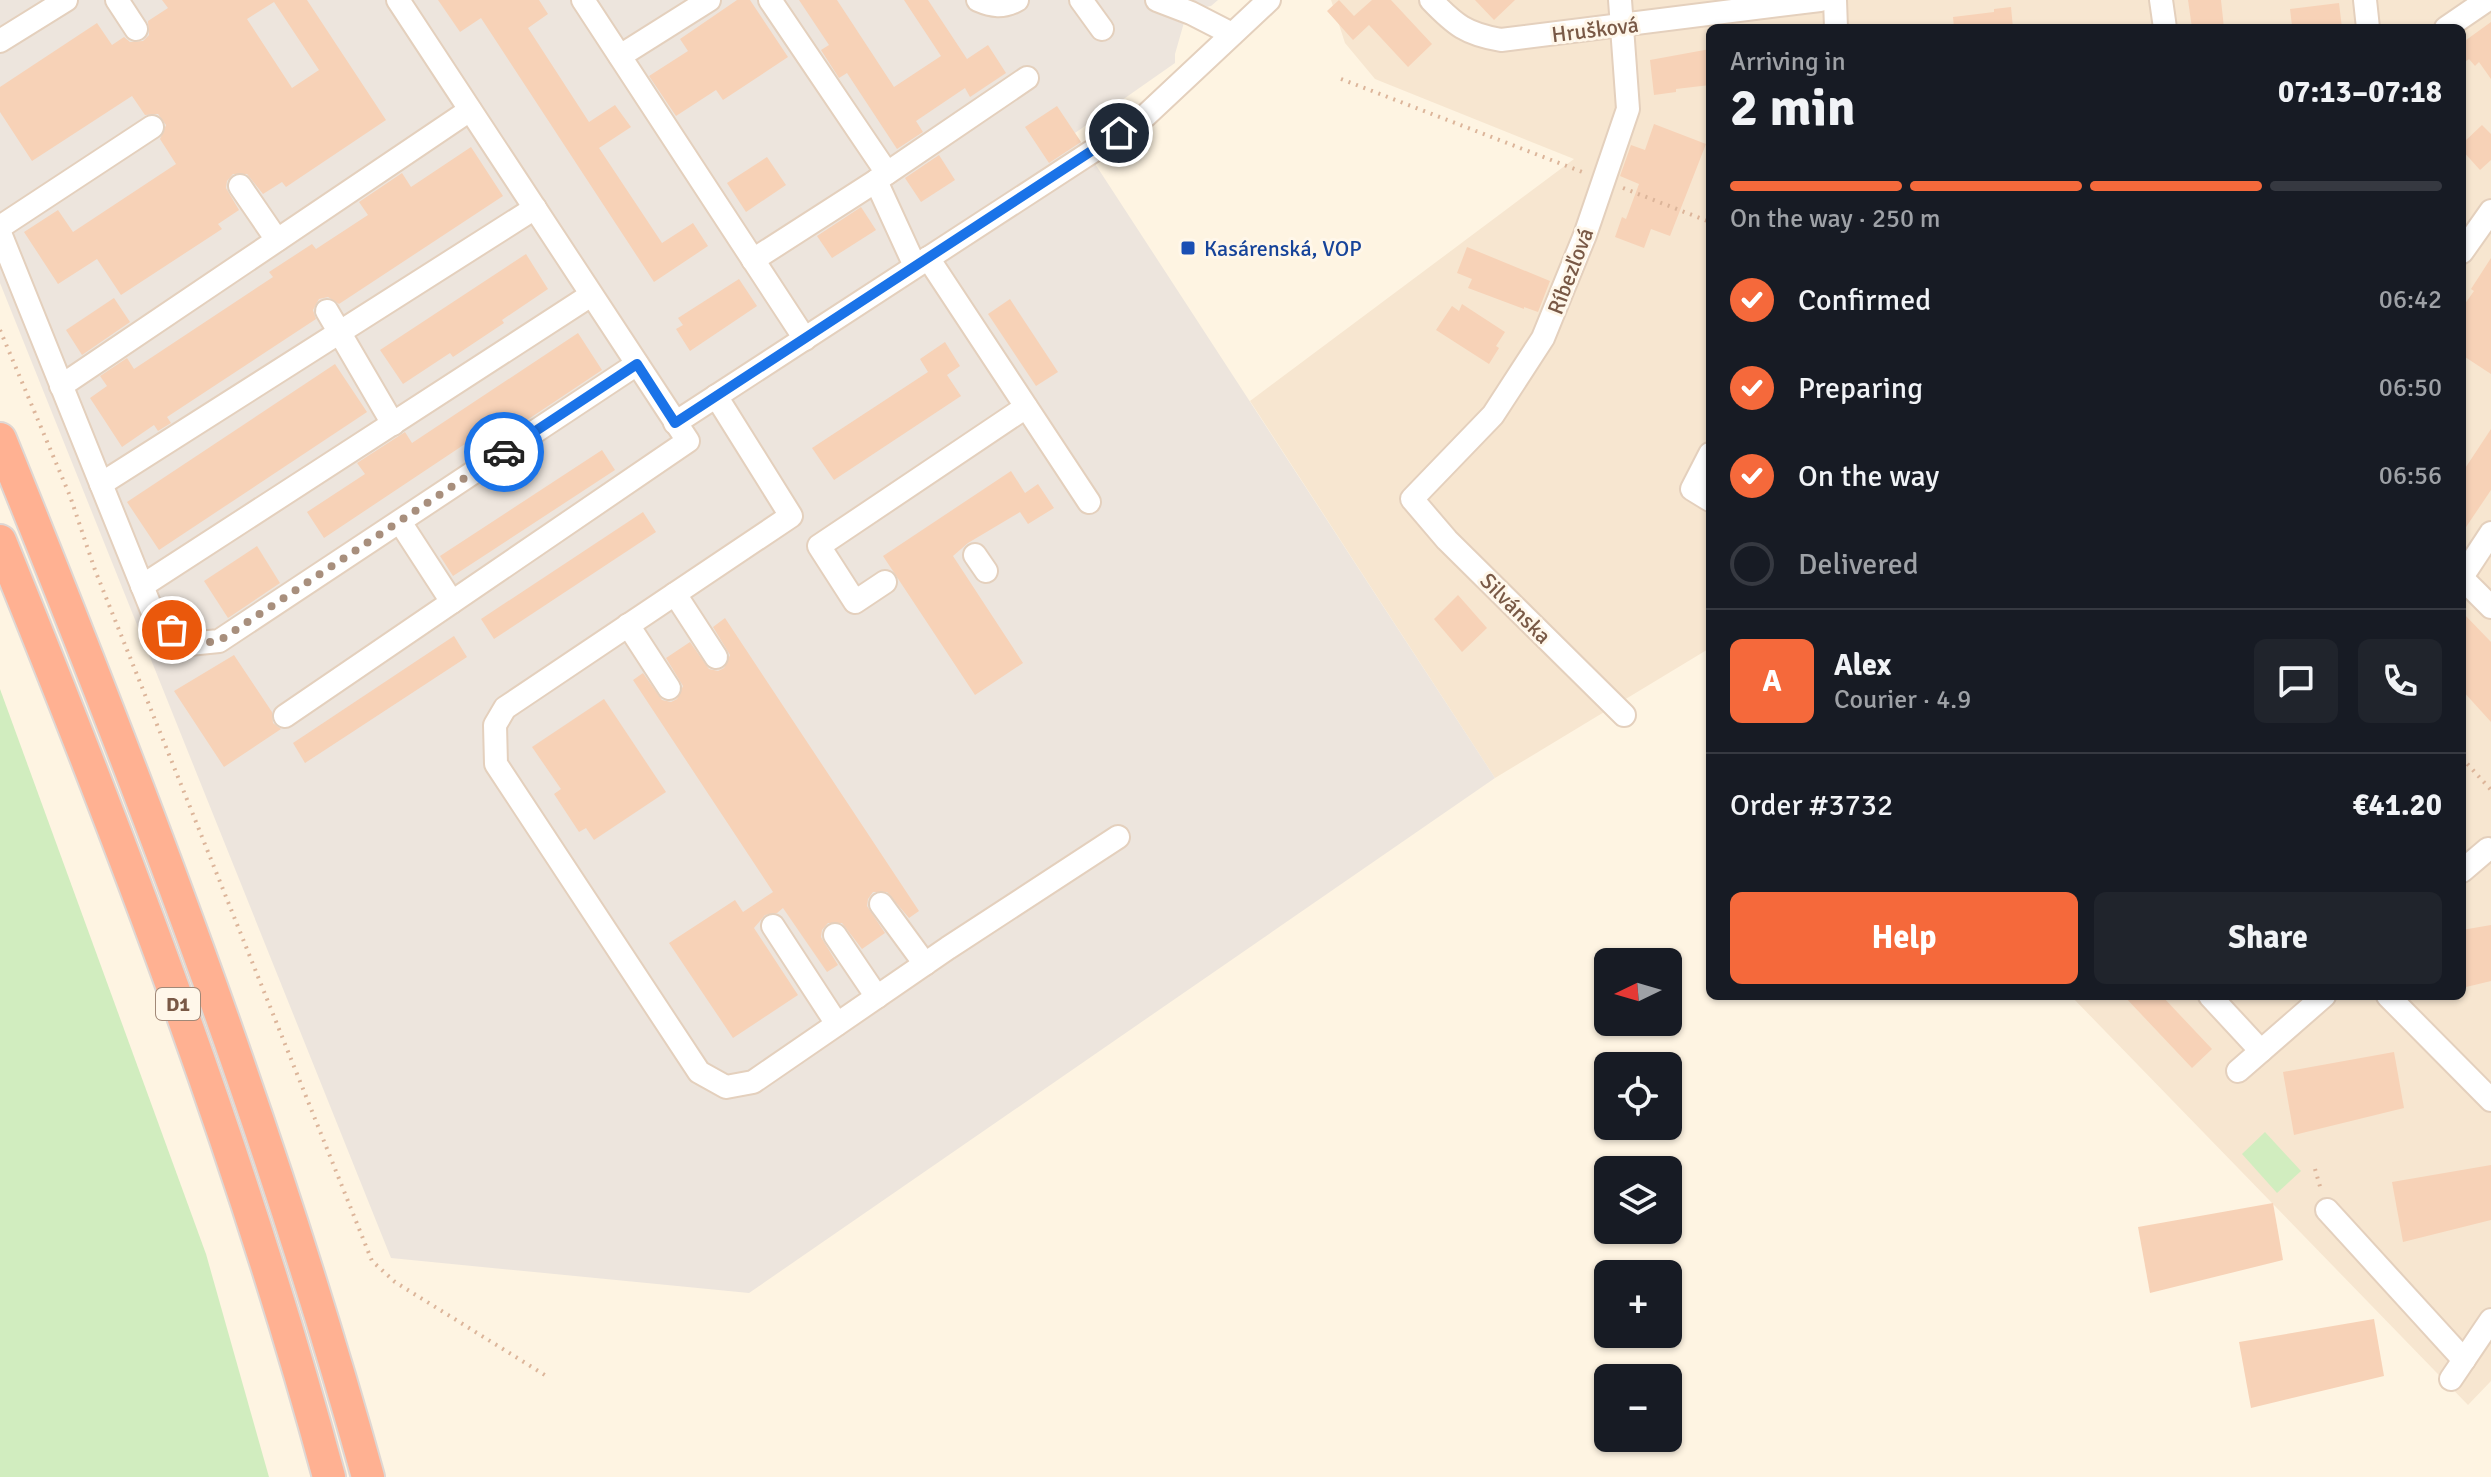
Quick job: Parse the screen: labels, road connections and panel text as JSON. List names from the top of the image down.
{
  "streets": {
    "highway": ["D1"],
    "street": ["Hrušková", "Ríbezľová", "Silvánska"]
  },
  "crossings": [
    ["Hrušková", "Ríbezľová"],
    ["Ríbezľová", "Silvánska"]
  ],
  "places": {
    "transit": ["Kasárenská, VOP"]
  },
  "north": "left",
  "page": {
    "heading": ["2 min", "Arriving in", "07:13–07:18"],
    "panel": [
      "Alex",
      "Courier · 4.9",
      "Order #3732",
      "€41.20"
    ],
    "bar": "On the way · 250 m",
    "list": [
      ["Confirmed", "06:42"],
      ["Preparing", "06:50"],
      ["On the way", "06:56"],
      "Delivered"
    ],
    "round": "A",
    "buttons": ["Help", "Share"],
    "map_buttons": ["+", "−"]
  }
}
